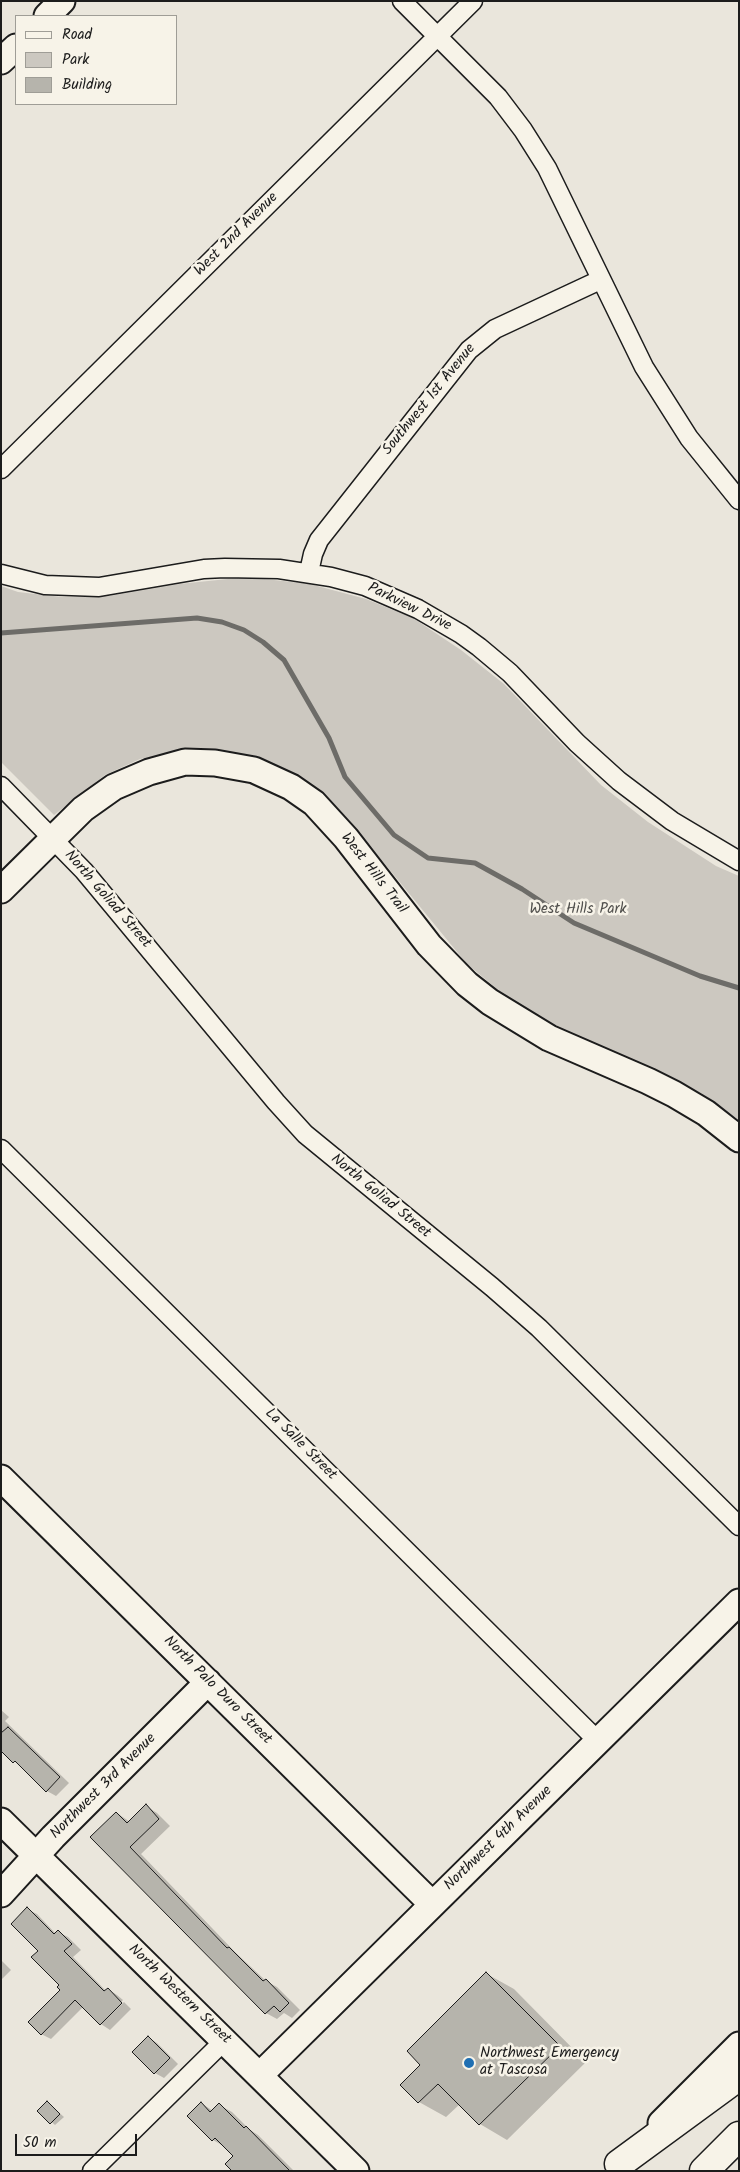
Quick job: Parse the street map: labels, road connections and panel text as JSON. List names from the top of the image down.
{
  "streets": {
    "street": [
      "West 2nd Avenue",
      "Southwest 1st Avenue",
      "Parkview Drive",
      "West Hills Trail",
      "North Goliad Street",
      "La Salle Street",
      "North Palo Duro Street",
      "Northwest 3rd Avenue",
      "Northwest 4th Avenue",
      "North Western Street"
    ]
  },
  "crossings": [
    ["Southwest 1st Avenue", "Parkview Drive"],
    ["West Hills Trail", "North Goliad Street"],
    ["La Salle Street", "Northwest 4th Avenue"],
    ["North Palo Duro Street", "Northwest 3rd Avenue"],
    ["North Palo Duro Street", "Northwest 4th Avenue"],
    ["Northwest 3rd Avenue", "North Western Street"],
    ["Northwest 4th Avenue", "North Western Street"]
  ],
  "parks": ["West Hills Park"],
  "places": ["Northwest Emergency at Tascosa"],
  "legend": ["Road", "Park", "Building"],
  "scale_bar": "50 m"
}
